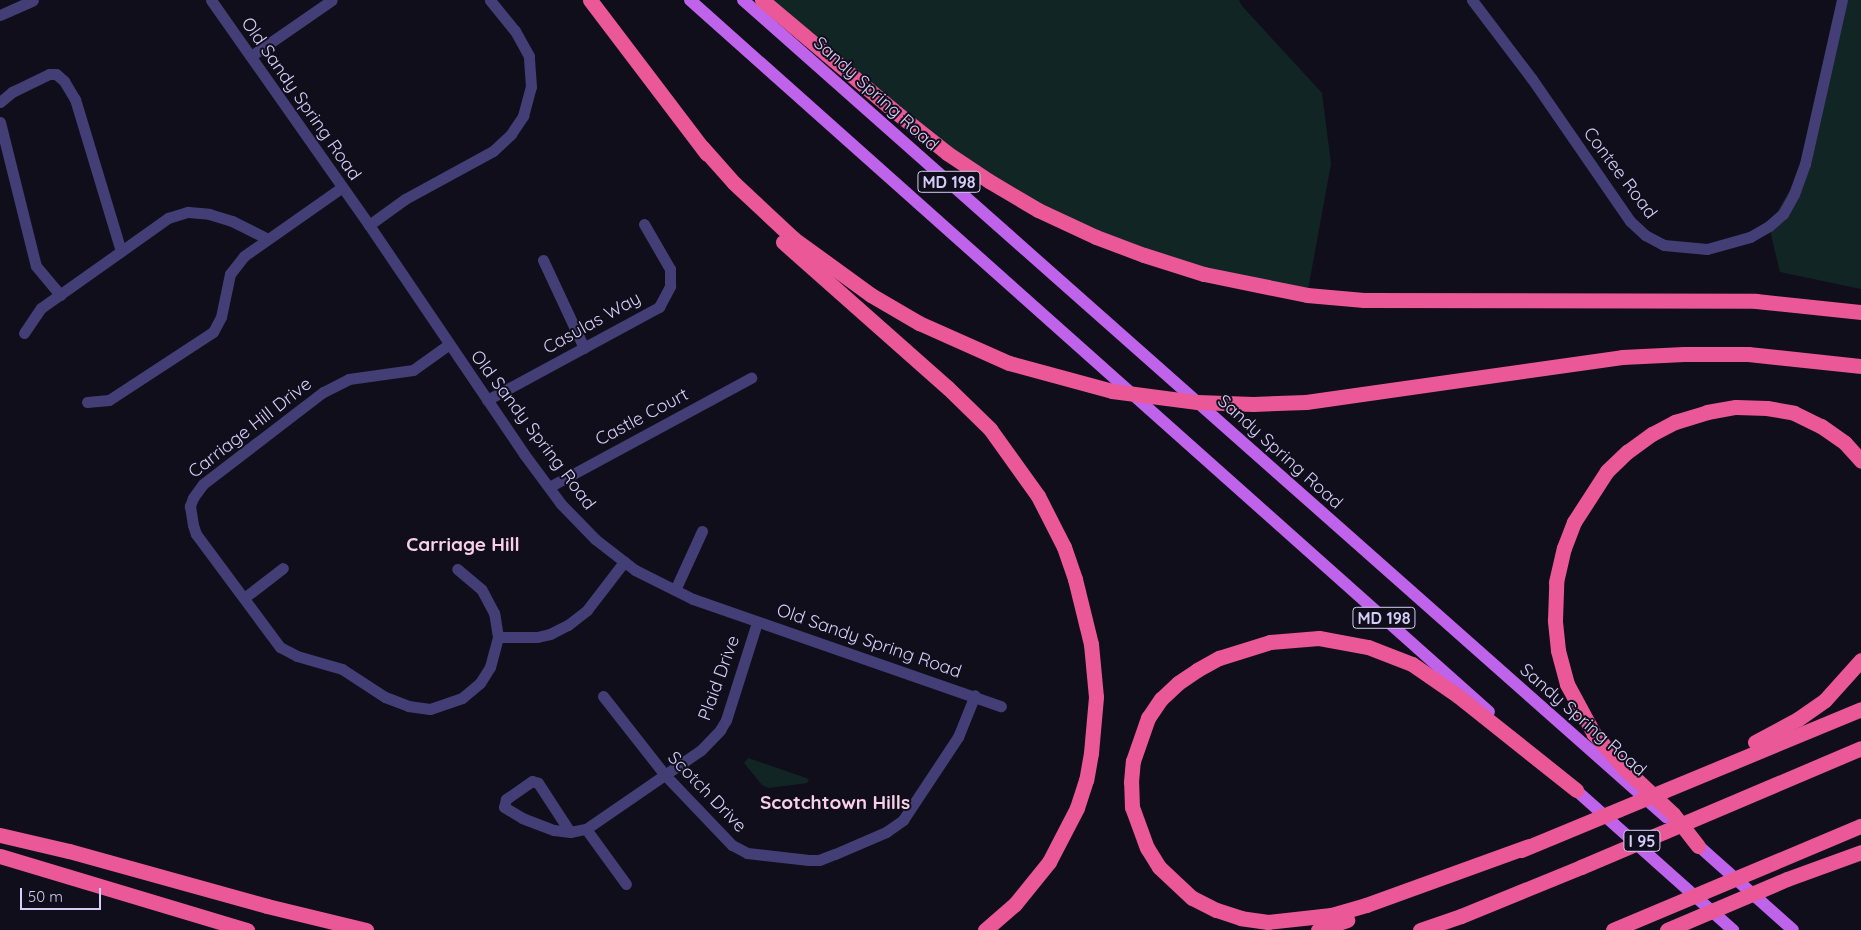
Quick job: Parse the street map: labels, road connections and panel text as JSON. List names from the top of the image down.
{
  "streets": {
    "highway": ["I 95"],
    "main road": ["Sandy Spring Road", "MD 198"],
    "street": [
      "Old Sandy Spring Road",
      "Contee Road",
      "Casulas Way",
      "Castle Court",
      "Carriage Hill Drive",
      "Plaid Drive",
      "Scotch Drive"
    ]
  },
  "crossings": [
    ["Old Sandy Spring Road", "Casulas Way"],
    ["Old Sandy Spring Road", "Castle Court"],
    ["Old Sandy Spring Road", "Carriage Hill Drive"],
    ["Old Sandy Spring Road", "Plaid Drive"],
    ["Old Sandy Spring Road", "Scotch Drive"],
    ["Plaid Drive", "Scotch Drive"]
  ],
  "districts": ["Carriage Hill", "Scotchtown Hills"],
  "scale_bar": "50 m"
}
